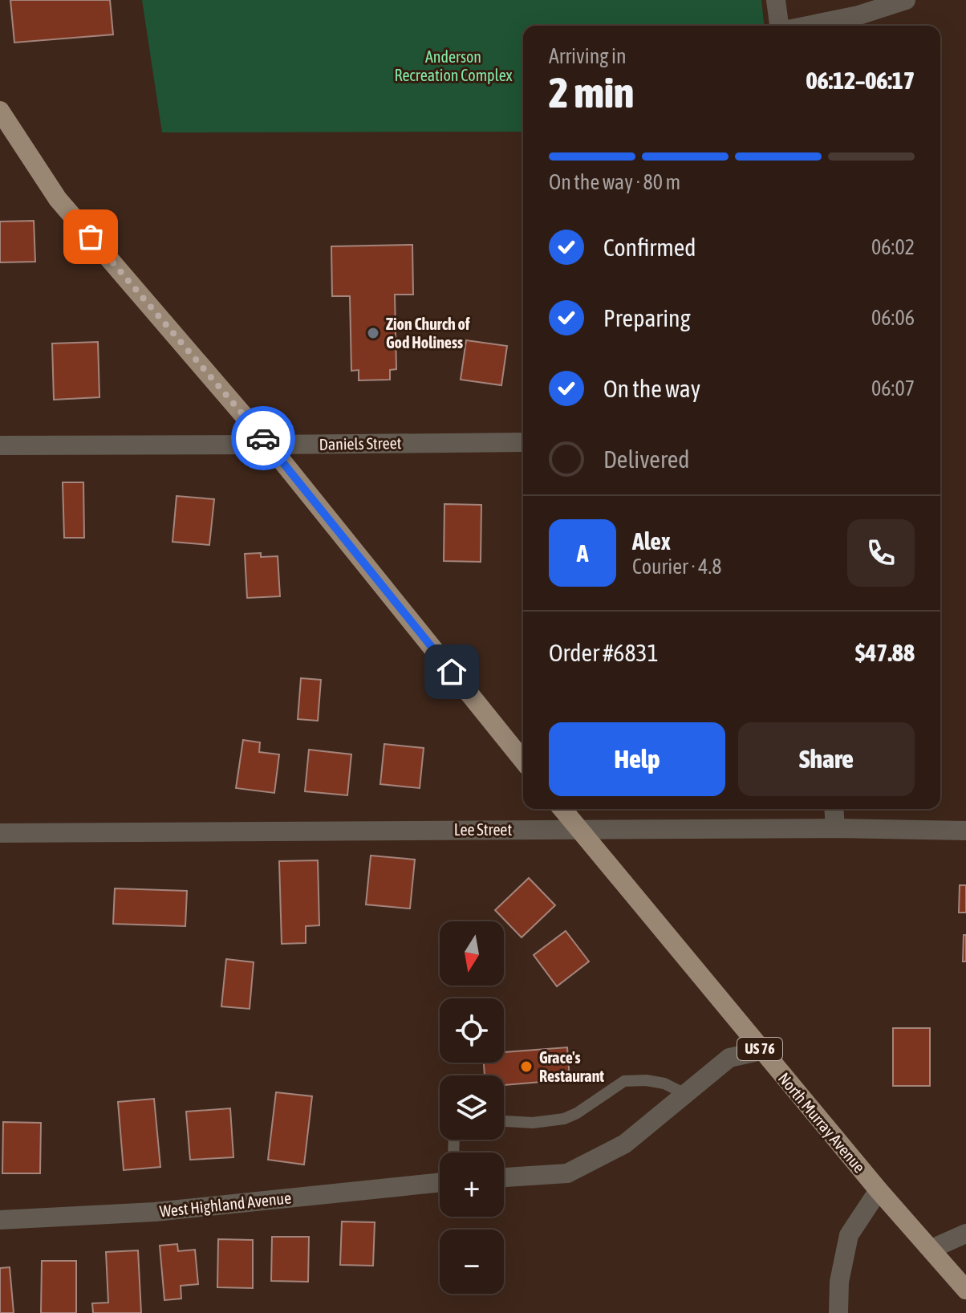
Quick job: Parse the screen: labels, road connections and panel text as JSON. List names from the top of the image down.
{
  "streets": {
    "main road": ["US 76", "North Murray Avenue"],
    "street": ["Daniels Street", "Lee Street", "West Highland Avenue"]
  },
  "crossings": [
    ["Lee Street", "North Murray Avenue"]
  ],
  "parks": ["Anderson Recreation Complex"],
  "places": ["Zion Church of God Holiness", "Grace's Restaurant"],
  "north": "bottom",
  "page": {
    "heading": ["2 min", "Arriving in", "06:12–06:17"],
    "panel": [
      "Alex",
      "Courier · 4.8",
      "Order #6831",
      "$47.88"
    ],
    "bar": "On the way · 80 m",
    "list": [
      ["Confirmed", "06:02"],
      ["Preparing", "06:06"],
      ["On the way", "06:07"],
      "Delivered"
    ],
    "round": "A",
    "buttons": ["Help", "Share"],
    "map_buttons": ["+", "−"]
  }
}
